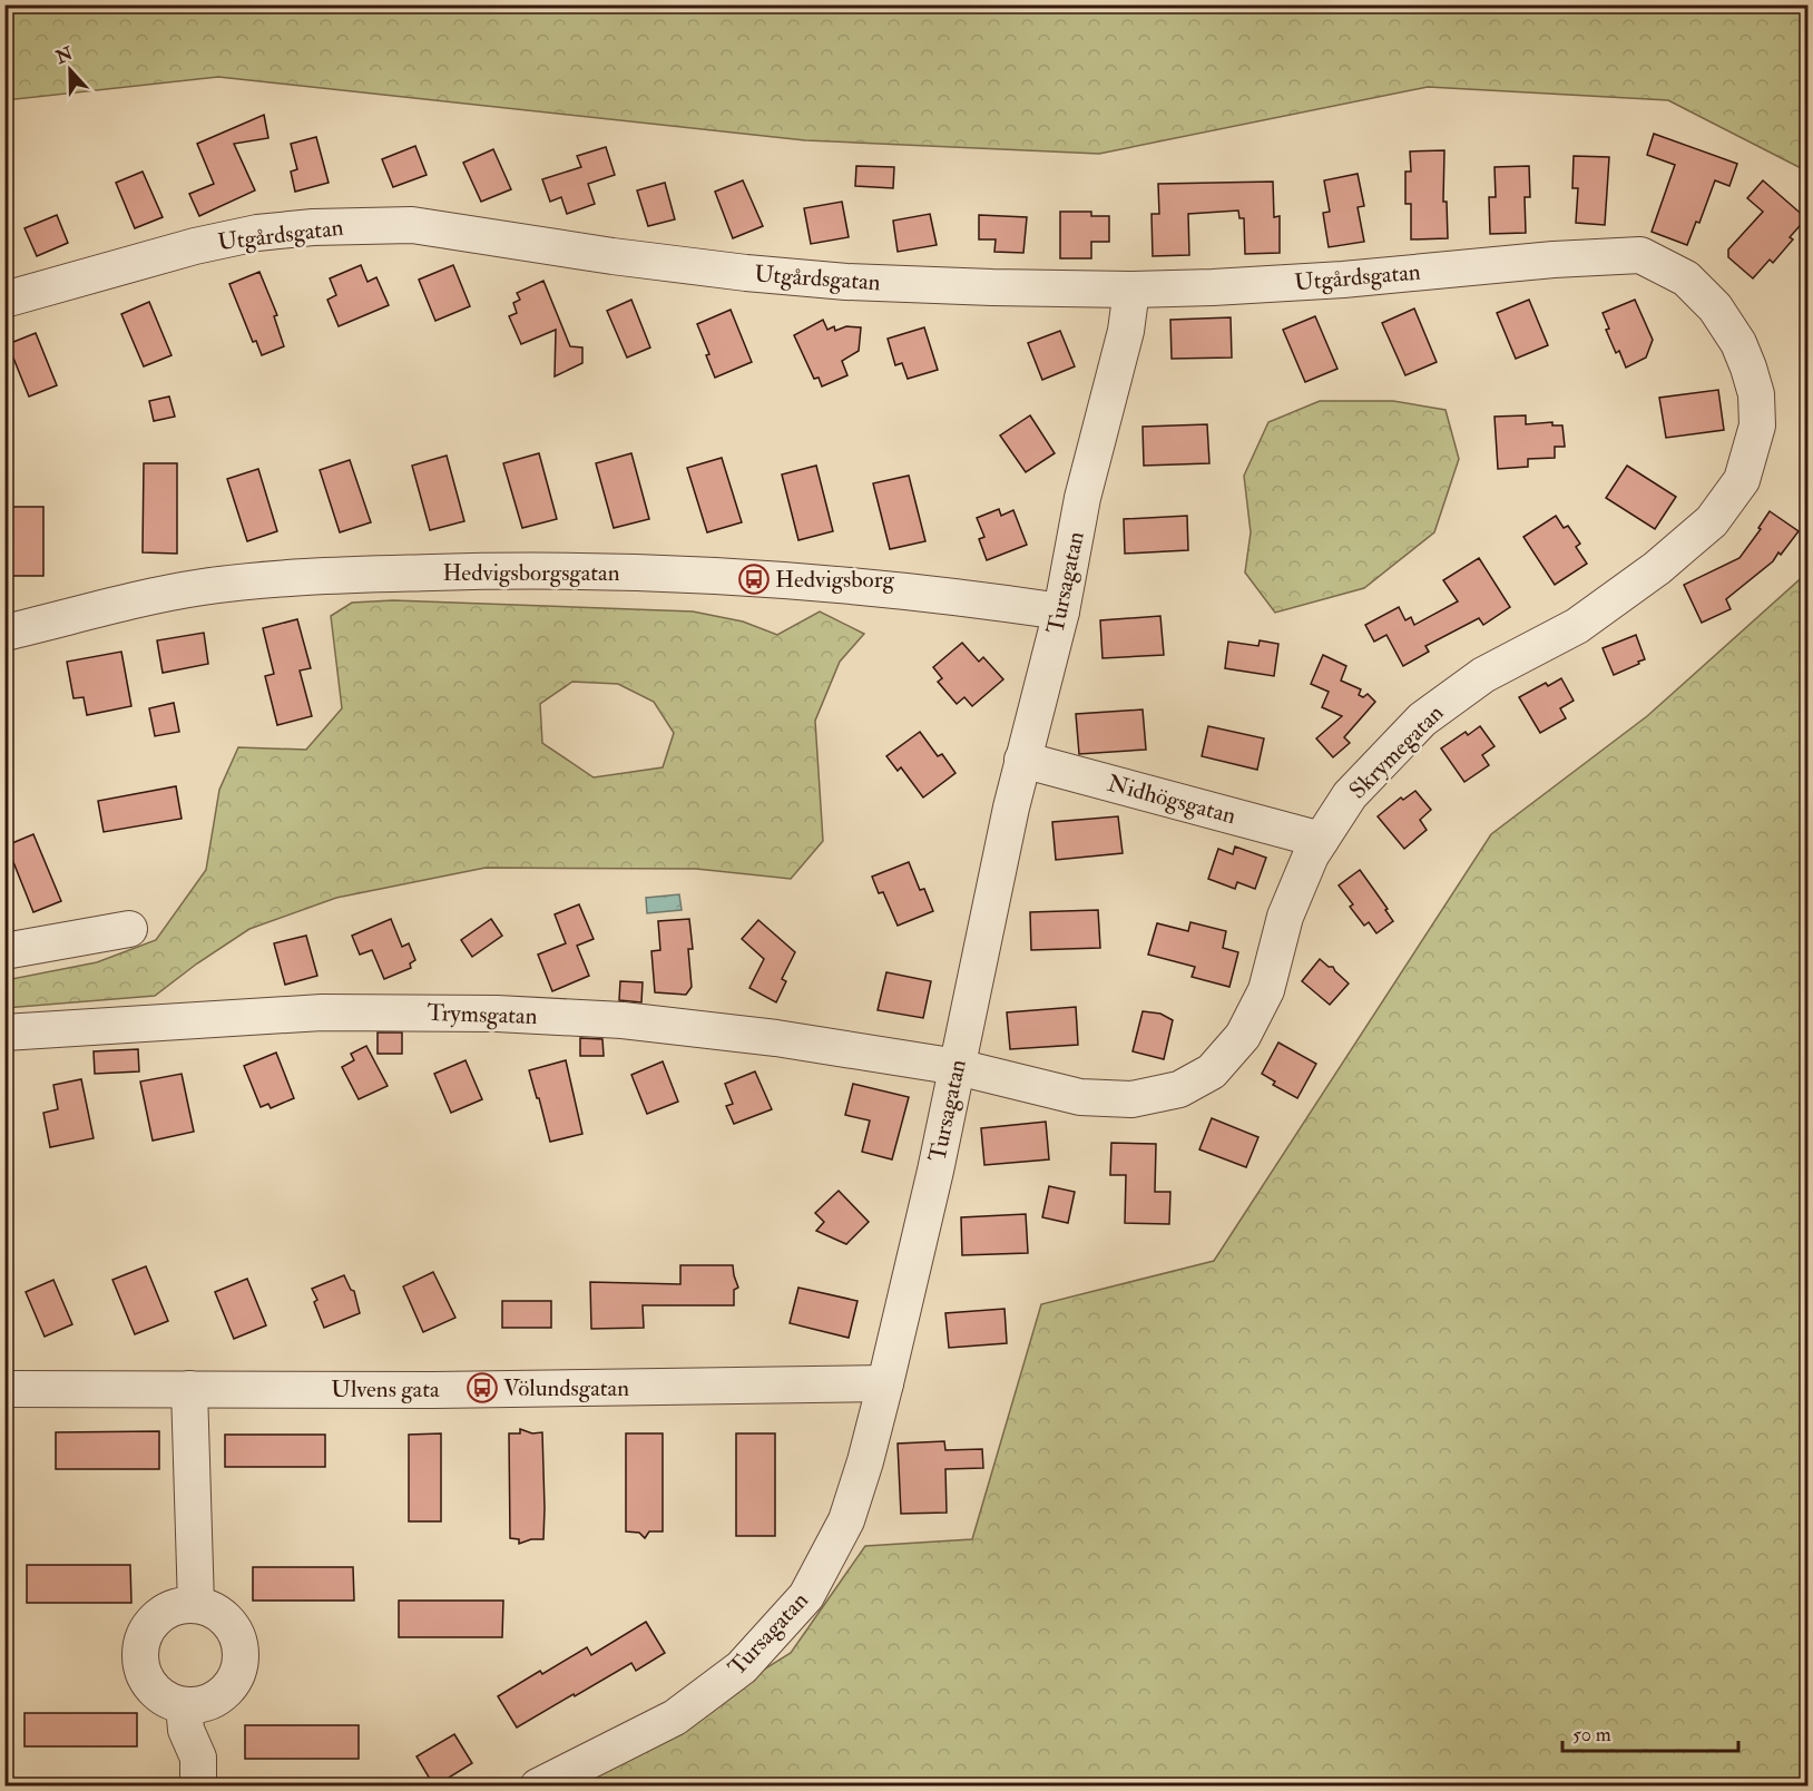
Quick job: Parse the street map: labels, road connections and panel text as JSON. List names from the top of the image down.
{
  "streets": {
    "street": [
      "Utgårdsgatan",
      "Hedvigsborgsgatan",
      "Tursagatan",
      "Skrymegatan",
      "Nidhögsgatan",
      "Trymsgatan",
      "Ulvens gata"
    ]
  },
  "crossings": [
    ["Utgårdsgatan", "Tursagatan"],
    ["Utgårdsgatan", "Skrymegatan"],
    ["Hedvigsborgsgatan", "Tursagatan"],
    ["Tursagatan", "Skrymegatan"],
    ["Tursagatan", "Nidhögsgatan"],
    ["Tursagatan", "Trymsgatan"],
    ["Tursagatan", "Ulvens gata"],
    ["Skrymegatan", "Nidhögsgatan"],
    ["Skrymegatan", "Trymsgatan"]
  ],
  "places": {
    "bus stop": ["Hedvigsborg", "Völundsgatan"]
  },
  "scale_bar": "50 m",
  "north": "top"
}
